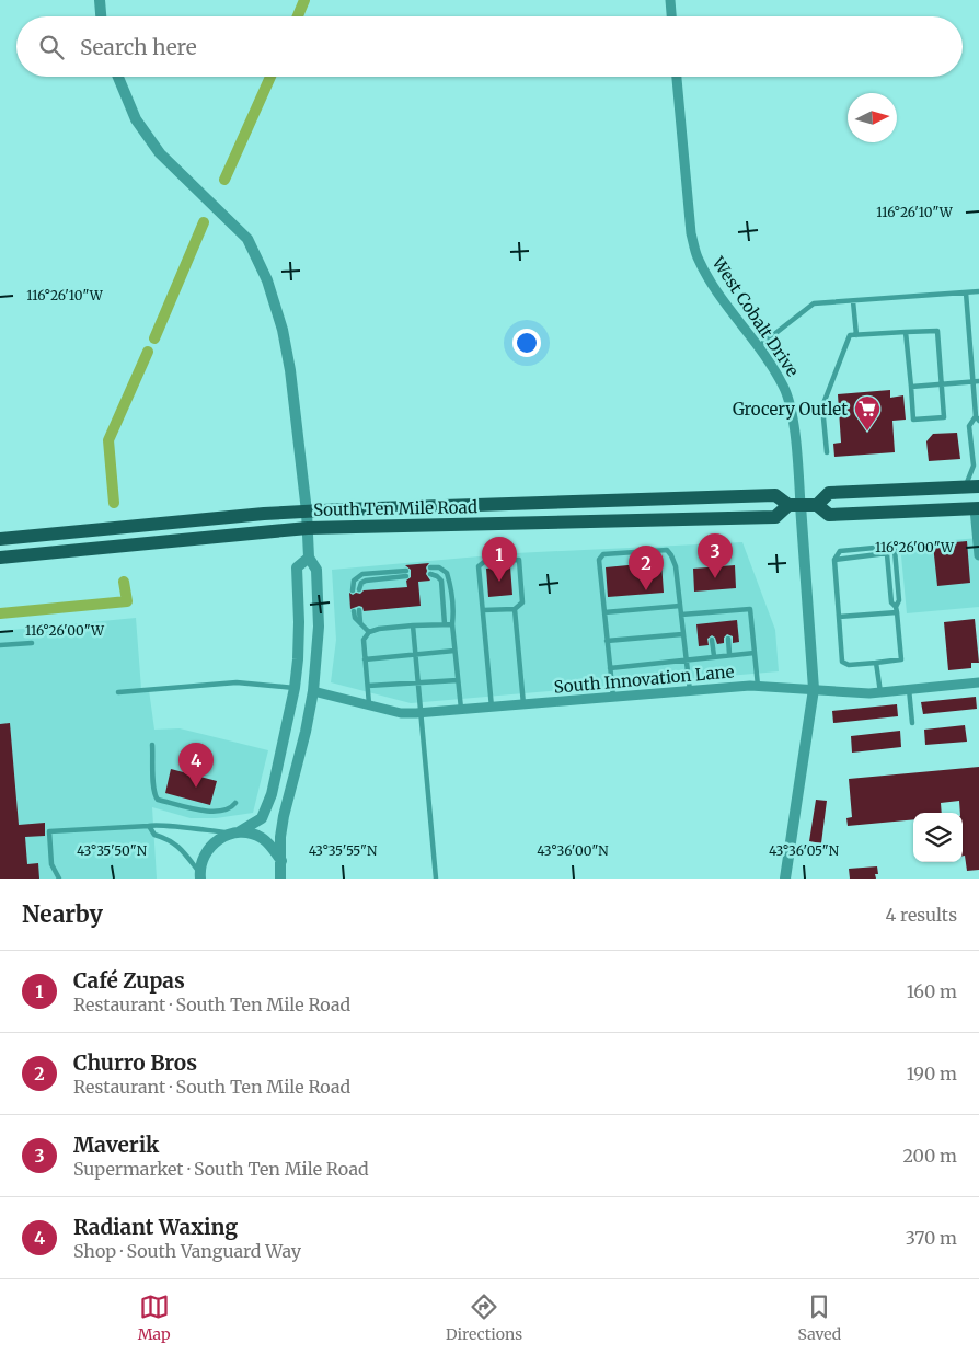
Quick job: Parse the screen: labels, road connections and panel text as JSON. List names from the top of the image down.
{
  "streets": {
    "main road": ["South Ten Mile Road"],
    "street": ["West Cobalt Drive", "South Innovation Lane"]
  },
  "crossings": [
    ["West Cobalt Drive", "South Ten Mile Road"],
    ["West Cobalt Drive", "South Innovation Lane"]
  ],
  "places": {
    "supermarket": ["Grocery Outlet"]
  },
  "north": "right",
  "page": {
    "search": "Search here",
    "pins": [
      "3",
      "1",
      "2",
      "4"
    ],
    "heading": ["Nearby", "4 results"],
    "list": [
      {
        "mark": "1",
        "name": "Café Zupas",
        "note": "Restaurant · South Ten Mile Road",
        "value": "160 m"
      },
      {
        "mark": "2",
        "name": "Churro Bros",
        "note": "Restaurant · South Ten Mile Road",
        "value": "190 m"
      },
      {
        "mark": "3",
        "name": "Maverik",
        "note": "Supermarket · South Ten Mile Road",
        "value": "200 m"
      },
      {
        "mark": "4",
        "name": "Radiant Waxing",
        "note": "Shop · South Vanguard Way",
        "value": "370 m"
      }
    ],
    "nav": ["Map", "Directions", "Saved"]
  },
  "coordinates": [
    "116°26'10\"W",
    "116°26'00\"W",
    "43°35'50\"N",
    "43°35'55\"N",
    "43°36'00\"N",
    "43°36'05\"N"
  ]
}
